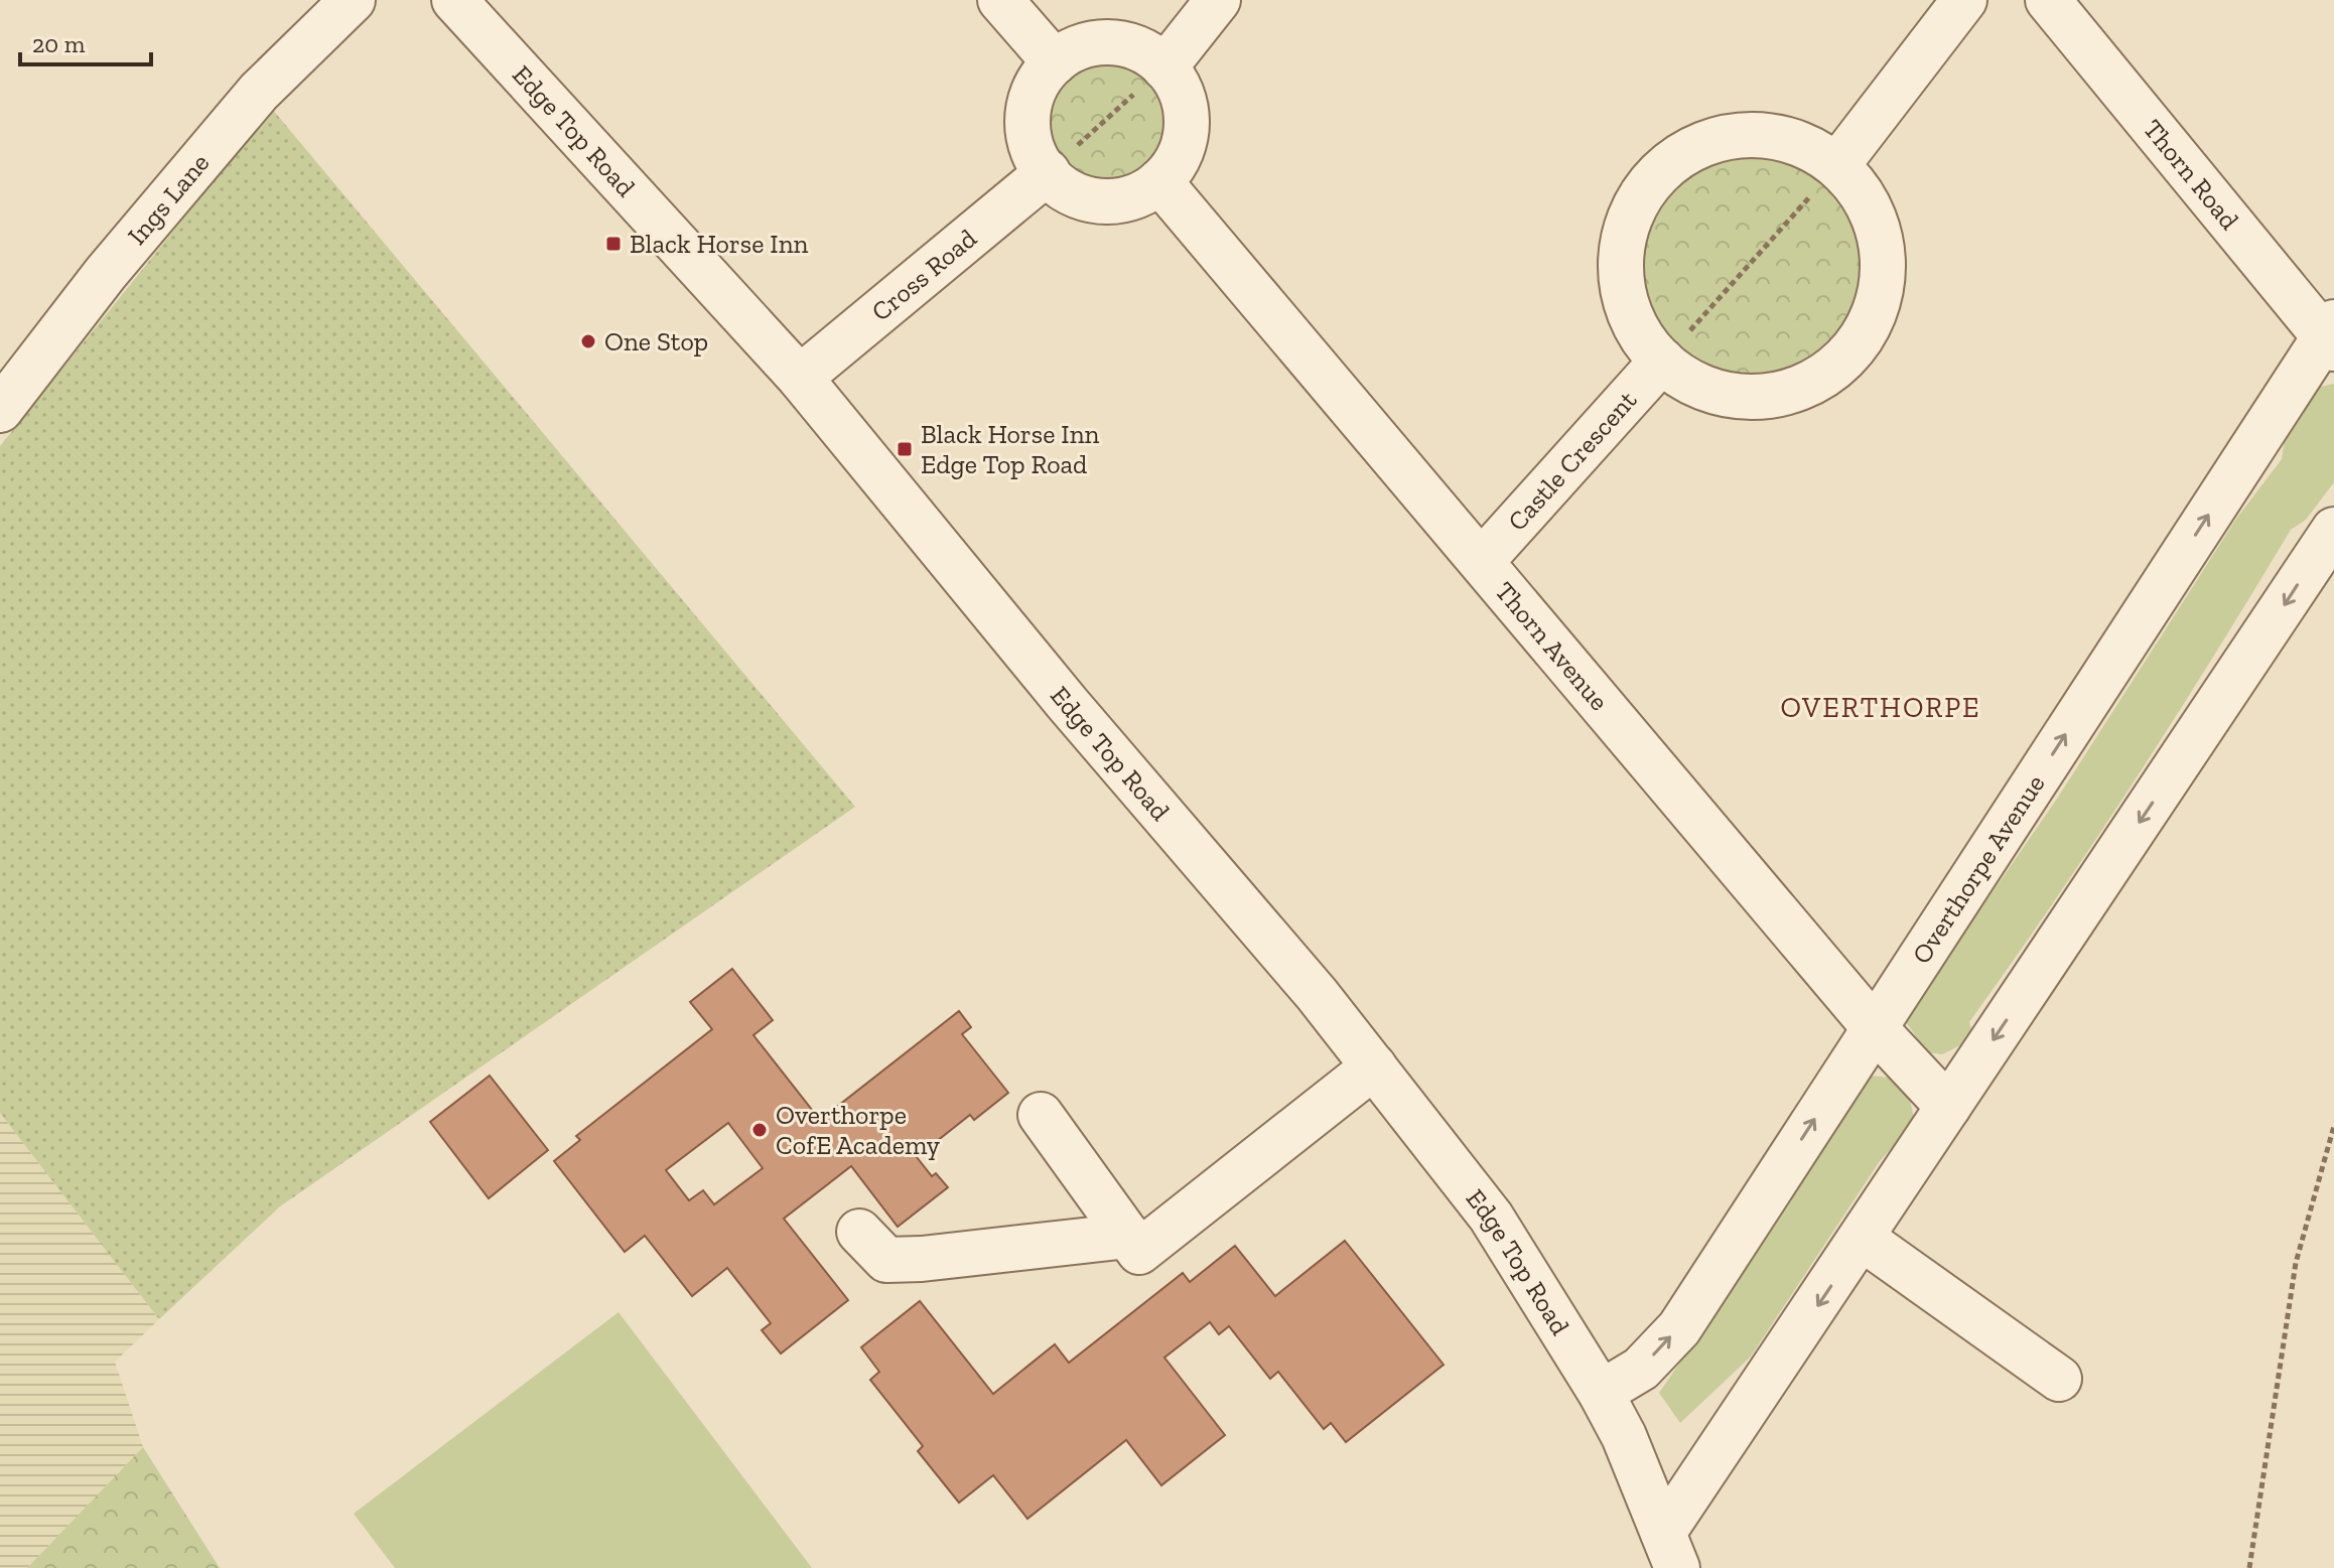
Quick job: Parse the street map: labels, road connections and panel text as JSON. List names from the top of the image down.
{
  "streets": {
    "street": [
      "Edge Top Road",
      "Thorn Road",
      "Ings Lane",
      "Cross Road",
      "Castle Crescent",
      "Thorn Avenue",
      "Overthorpe Avenue"
    ]
  },
  "crossings": [
    ["Edge Top Road", "Cross Road"],
    ["Edge Top Road", "Overthorpe Avenue"],
    ["Thorn Road", "Overthorpe Avenue"],
    ["Castle Crescent", "Thorn Avenue"],
    ["Thorn Avenue", "Overthorpe Avenue"]
  ],
  "districts": ["OVERTHORPE"],
  "places": {
    "transit": ["Black Horse Inn", "Black Horse Inn Edge Top Road"],
    "other": ["One Stop", "Overthorpe CofE Academy"]
  },
  "scale_bar": "20 m"
}
